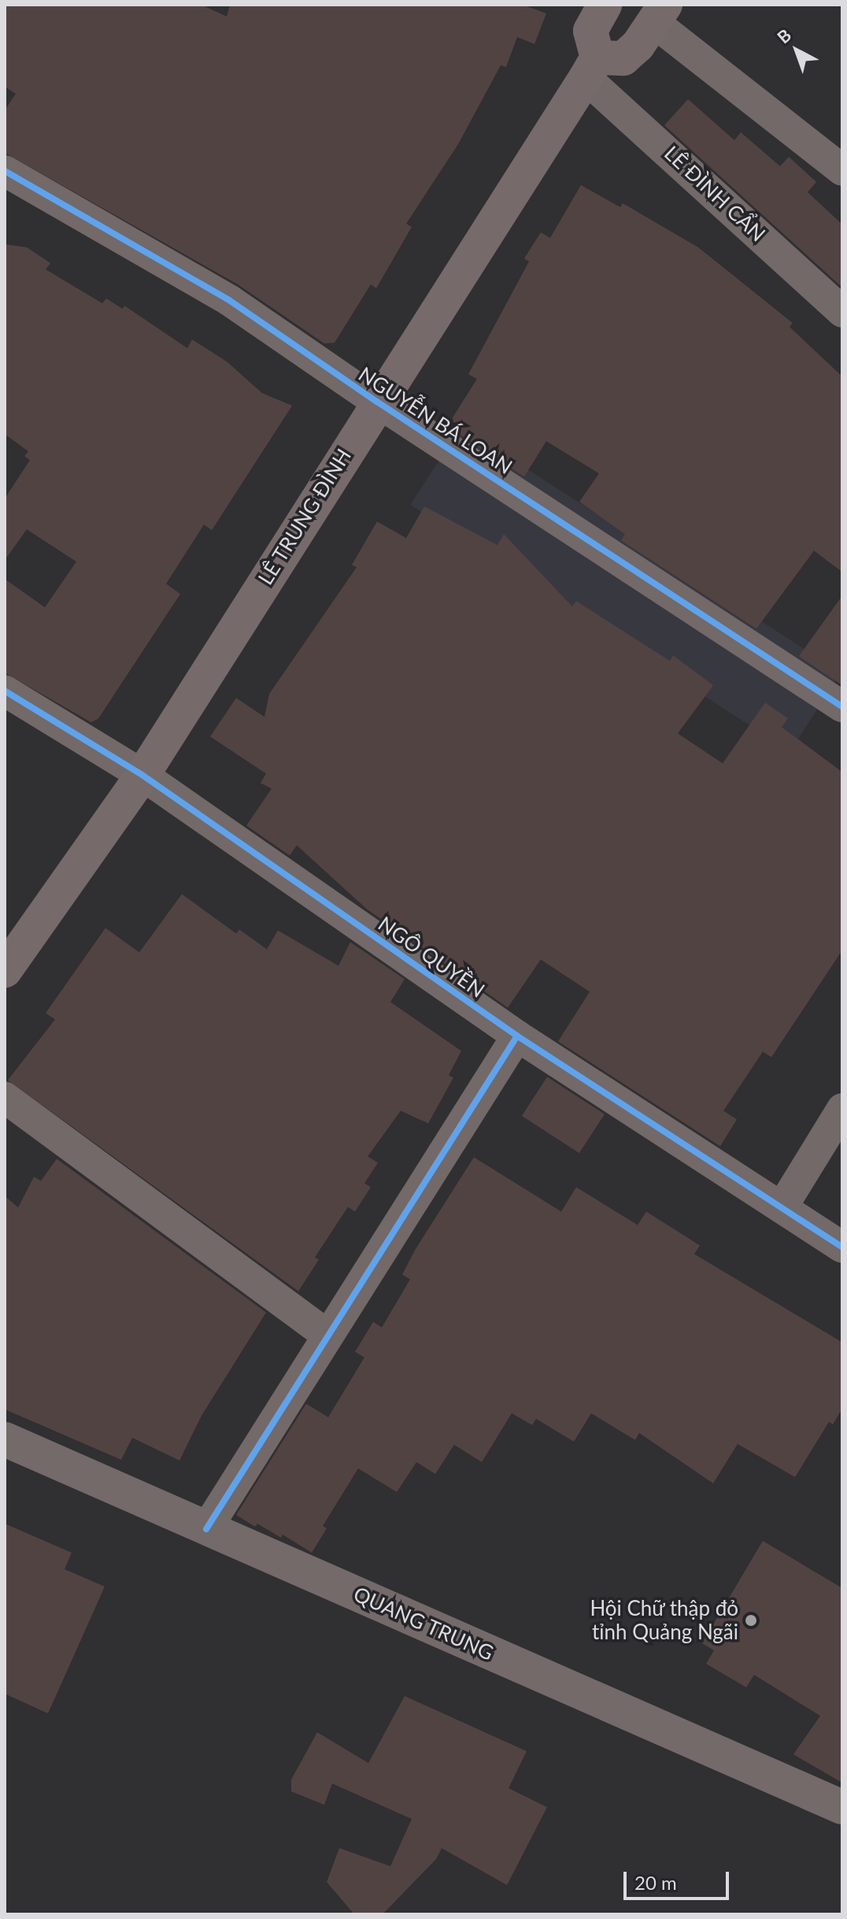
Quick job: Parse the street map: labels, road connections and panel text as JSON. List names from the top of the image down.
{
  "streets": {
    "main road": ["LÊ TRUNG ĐÌNH", "QUANG TRUNG"],
    "street": ["LÊ ĐÌNH CẨN", "NGUYỄN BÁ LOAN", "NGÔ QUYỀN"]
  },
  "crossings": [
    ["LÊ ĐÌNH CẨN", "LÊ TRUNG ĐÌNH"],
    ["NGUYỄN BÁ LOAN", "LÊ TRUNG ĐÌNH"],
    ["LÊ TRUNG ĐÌNH", "NGÔ QUYỀN"]
  ],
  "places": ["Hội Chữ thập đỏ tỉnh Quảng Ngãi"],
  "scale_bar": "20 m",
  "north": "top left"
}
